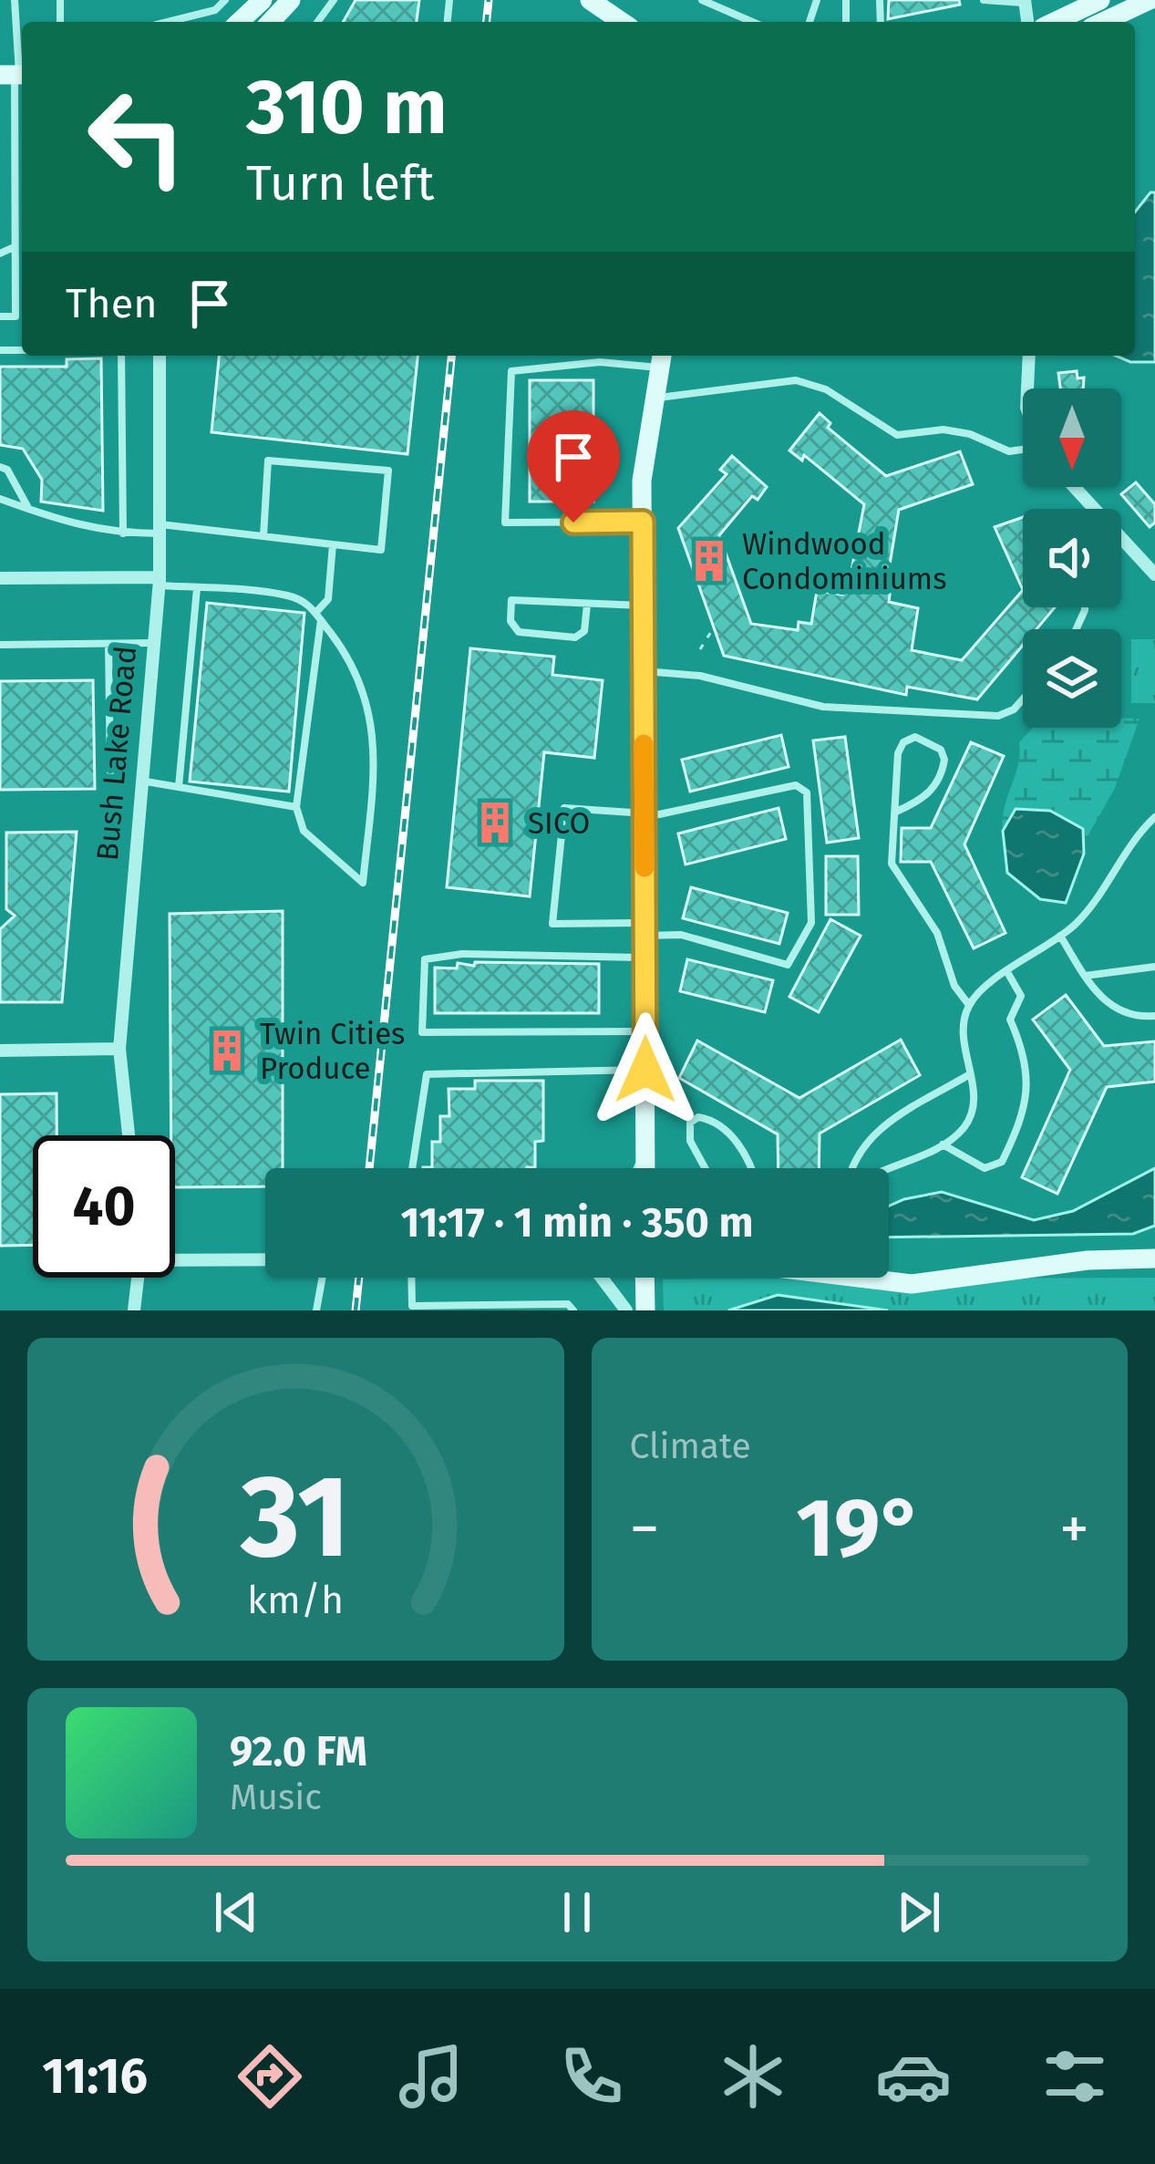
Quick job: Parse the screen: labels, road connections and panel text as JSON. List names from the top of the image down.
{
  "streets": {
    "street": ["Bush Lake Road"]
  },
  "places": {
    "building": ["Windwood Condominiums", "SICO", "Twin Cities Produce"]
  },
  "north": "bottom",
  "page": {
    "turn": ["310 m", "Turn left"],
    "then": "Then",
    "limit": "40",
    "trip": "11:17 · 1 min · 350 m",
    "tile": "Climate",
    "heat": ["−", "19°", "+"],
    "song": ["92.0 FM", "Music"],
    "tabs": "11:16",
    "gauge": ["31", "km/h"]
  }
}
